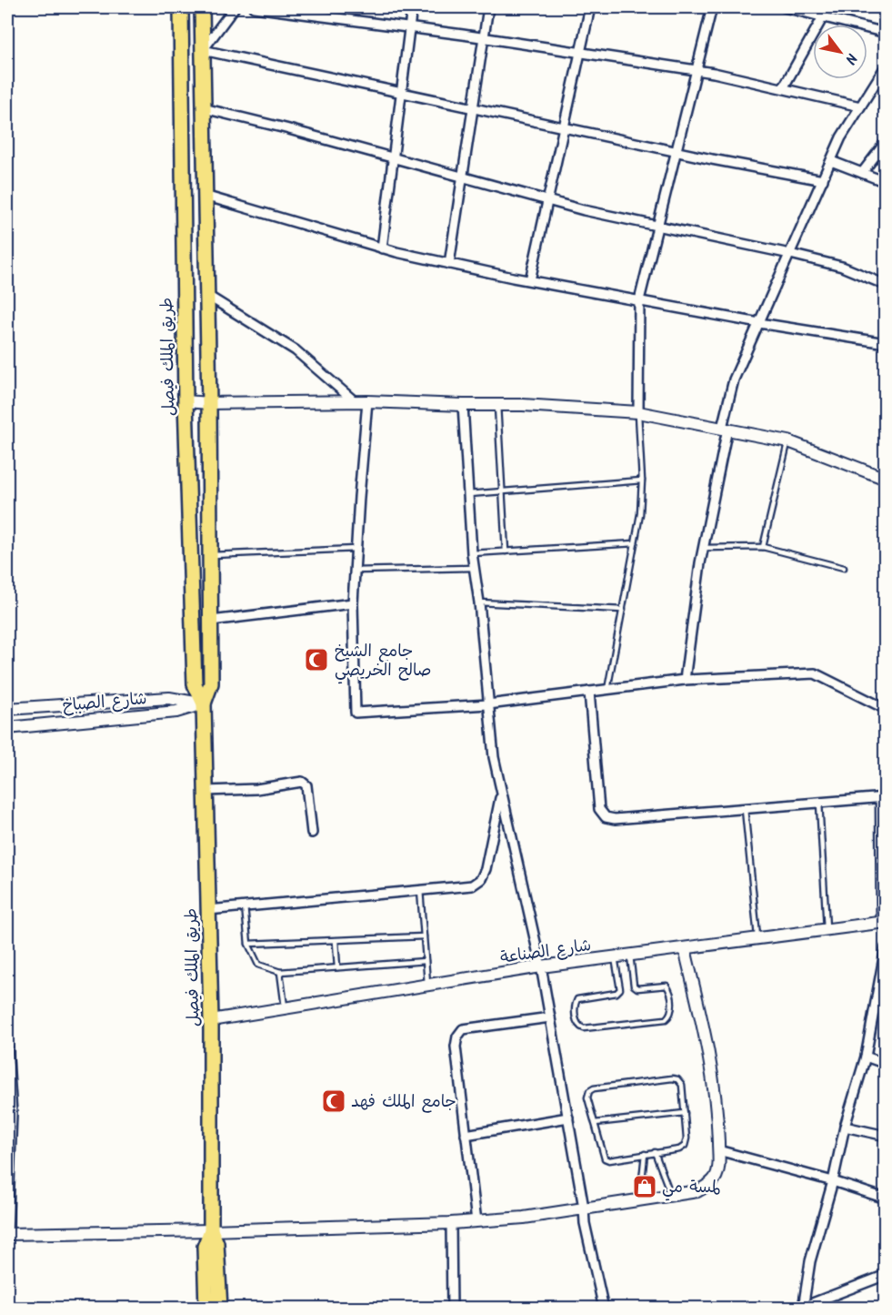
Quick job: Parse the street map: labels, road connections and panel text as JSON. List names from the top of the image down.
{
  "streets": {
    "main road": ["طريق الملك فيصل"],
    "street": ["شارع الصباخ", "شارع الصناعة"]
  },
  "crossings": [
    ["طريق الملك فيصل", "شارع الصباخ"],
    ["طريق الملك فيصل", "شارع الصناعة"]
  ],
  "places": {
    "mosque": ["جامع الشيخ صالح الخريصي", "جامع الملك فهد"],
    "shop": ["لمسة مي"]
  },
  "north": "bottom right"
}
